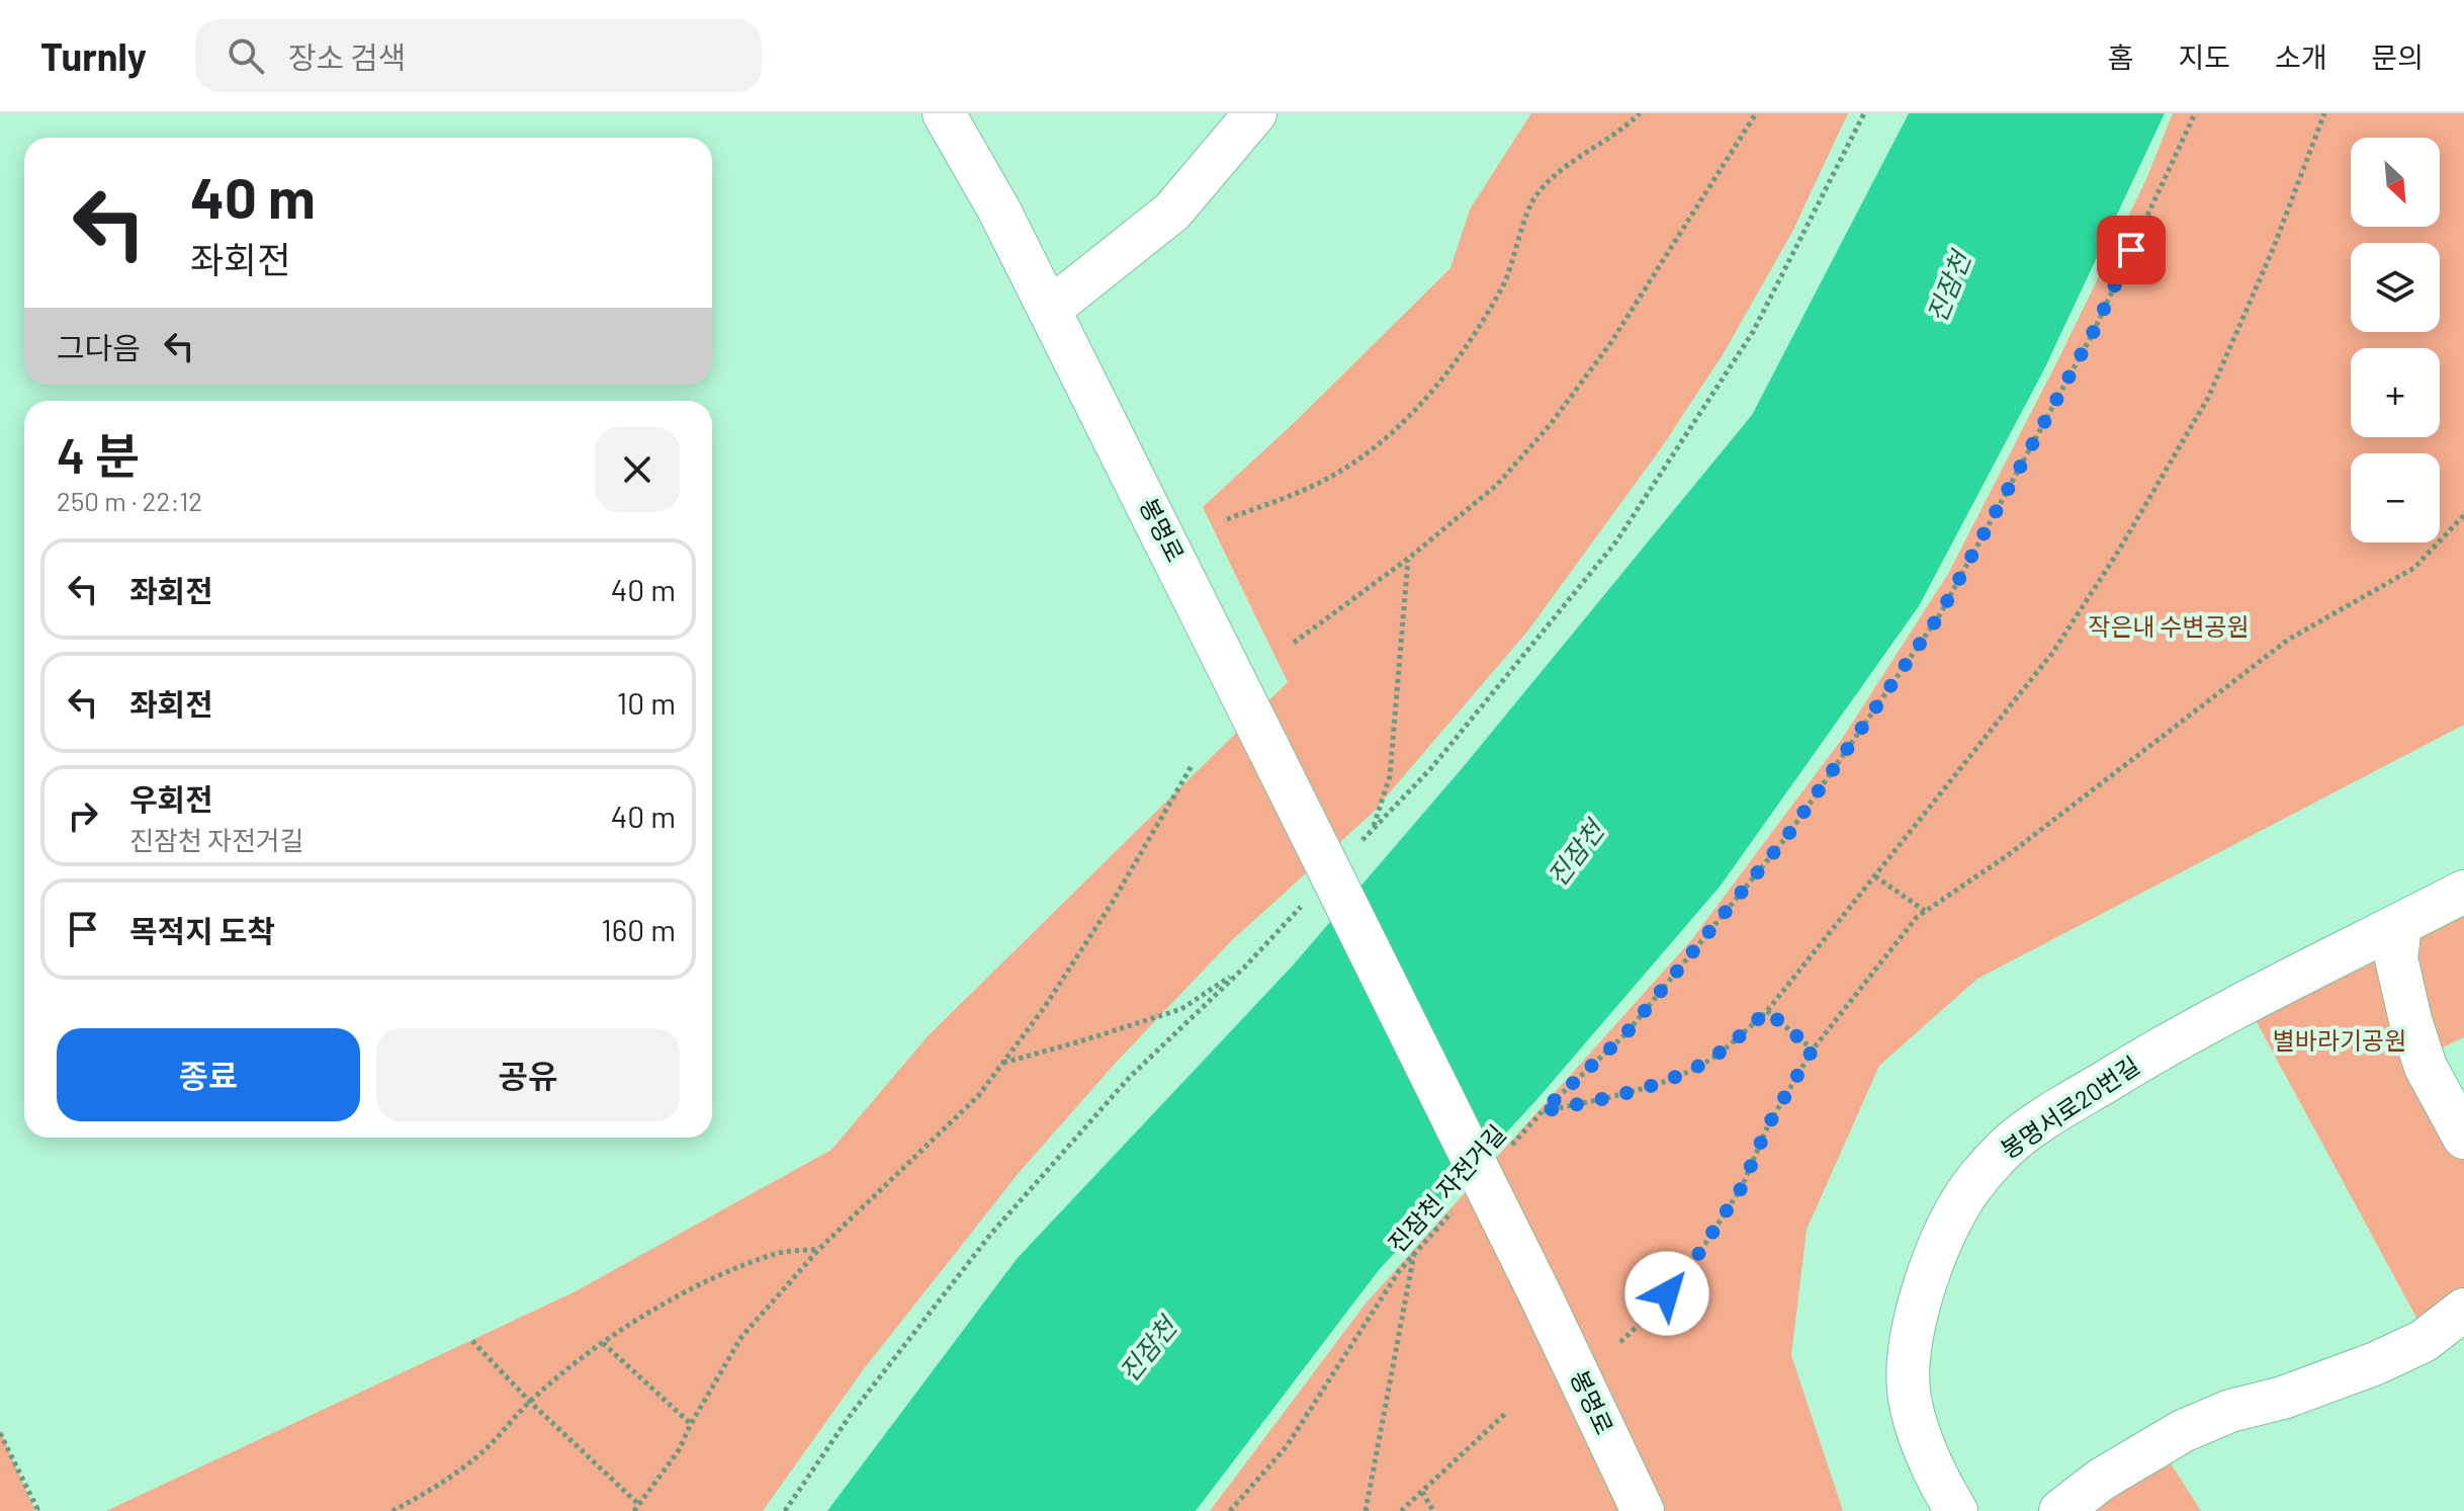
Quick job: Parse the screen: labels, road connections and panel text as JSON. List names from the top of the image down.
{
  "streets": {
    "street": ["봉명로", "봉명서로20번길"],
    "path": ["진잠천 자전거길"]
  },
  "water": ["진잠천"],
  "parks": ["작은내 수변공원", "별바라기공원"],
  "north": "bottom right",
  "page": {
    "header": "Turnly",
    "search": "장소 검색",
    "nav": [
      "홈",
      "지도",
      "소개",
      "문의"
    ],
    "map_buttons": ["+", "−"],
    "turn": ["40 m", "좌회전"],
    "then": "그다음",
    "heading": ["4 분", "250 m · 22:12"],
    "list": [
      {
        "name": "좌회전",
        "value": "40 m"
      },
      {
        "name": "좌회전",
        "value": "10 m"
      },
      {
        "name": "우회전",
        "note": "진잠천 자전거길",
        "value": "40 m"
      },
      {
        "name": "목적지 도착",
        "value": "160 m"
      }
    ],
    "buttons": ["종료", "공유"]
  }
}
